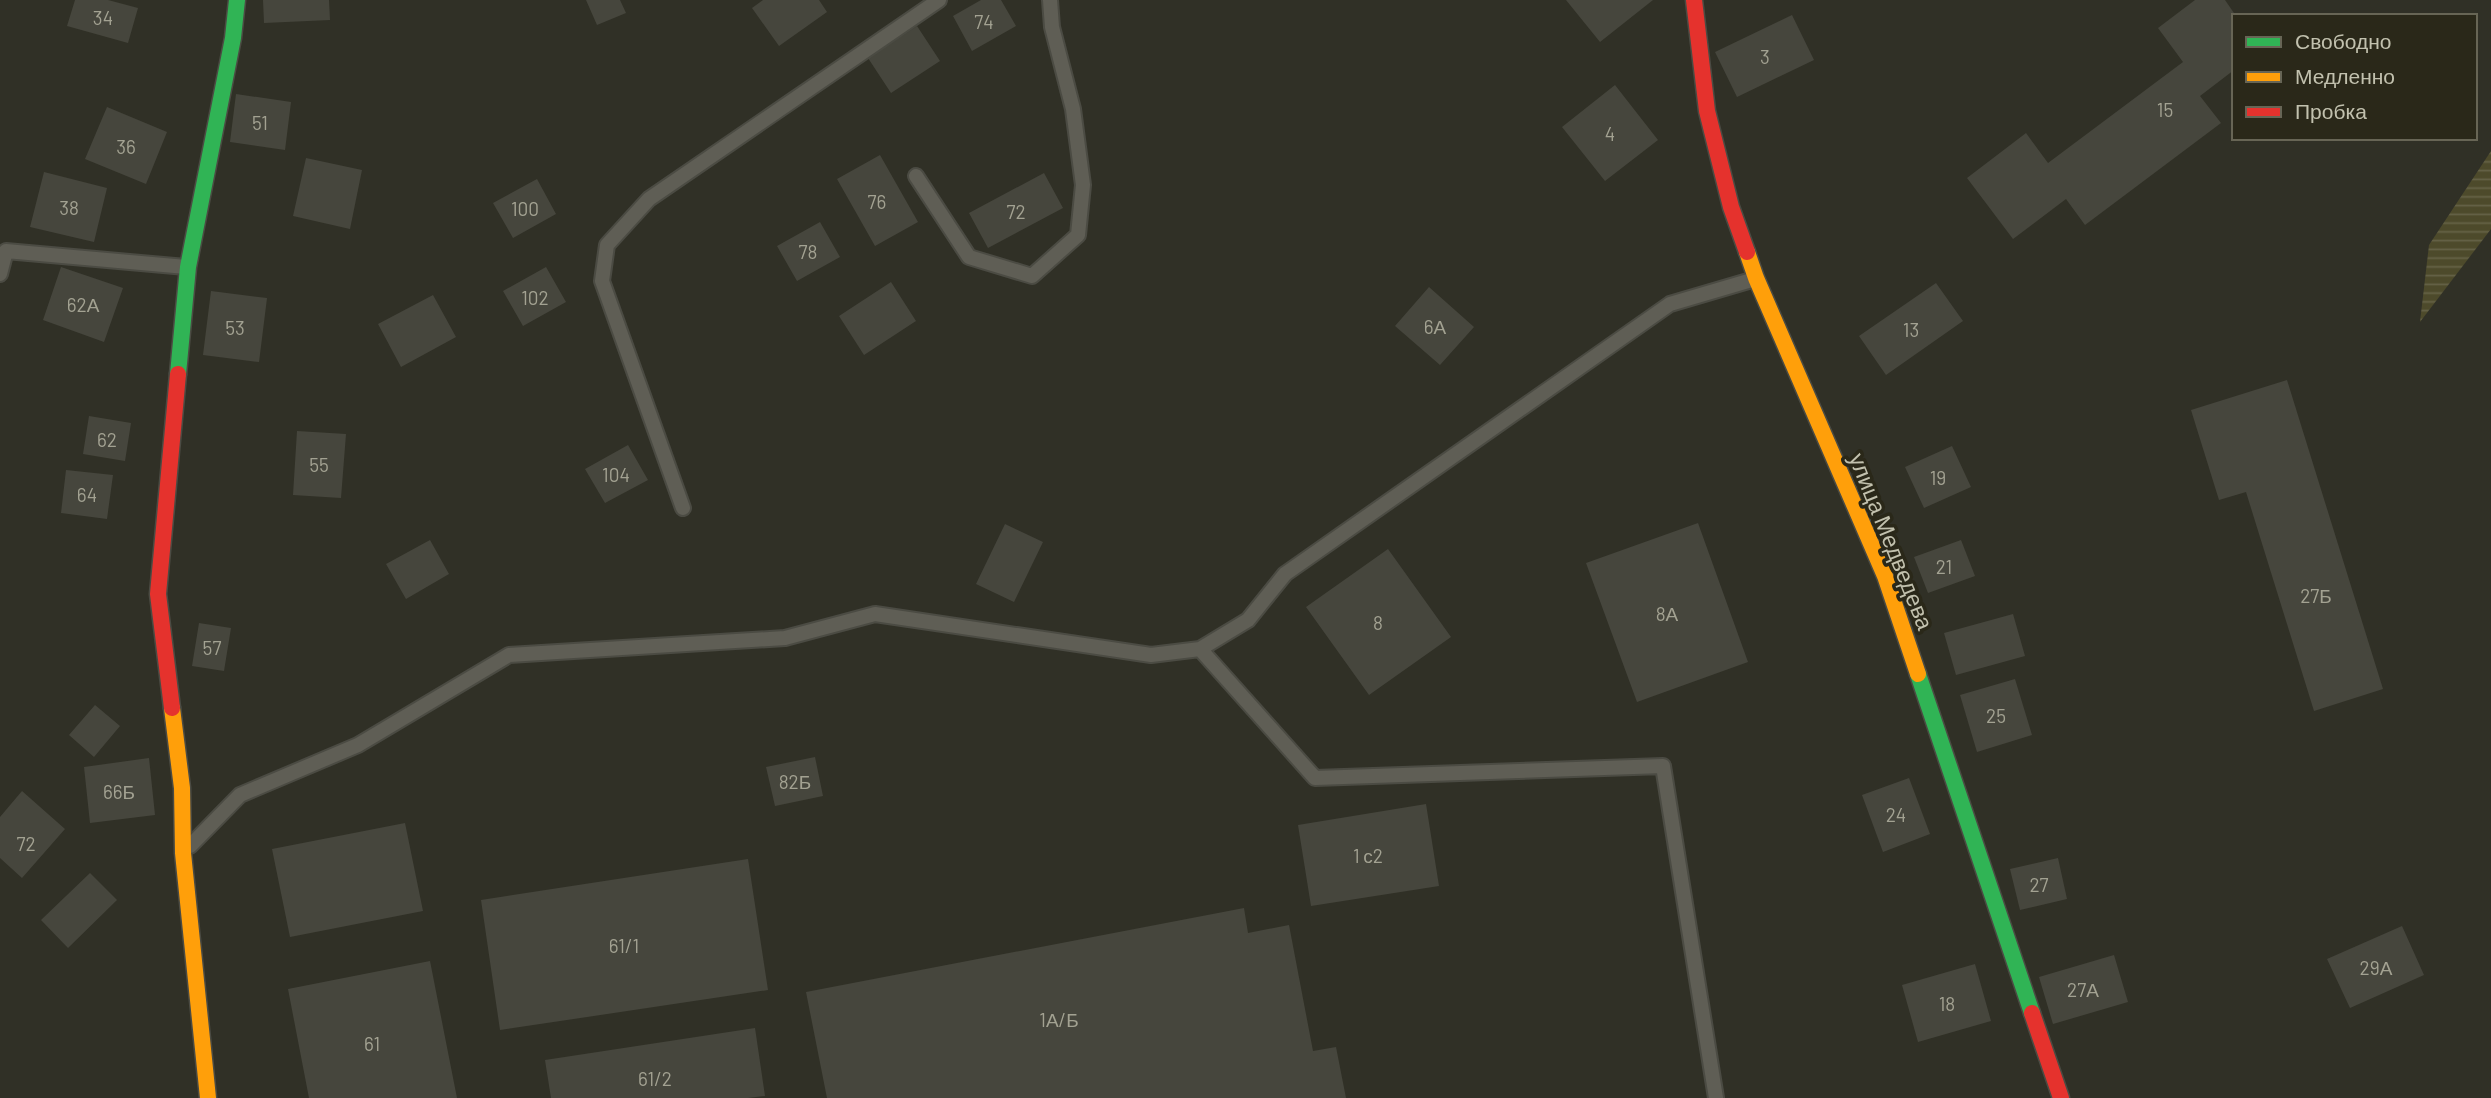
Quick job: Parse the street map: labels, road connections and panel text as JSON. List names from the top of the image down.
{
  "streets": {
    "street": ["улица Медведева"]
  },
  "house_numbers": [
    "34",
    "74",
    "3",
    "15",
    "51",
    "4",
    "36",
    "76",
    "38",
    "100",
    "72",
    "78",
    "102",
    "62А",
    "6А",
    "53",
    "13",
    "62",
    "55",
    "104",
    "19",
    "64",
    "21",
    "27Б",
    "8А",
    "8",
    "57",
    "25",
    "82Б",
    "66Б",
    "24",
    "72",
    "1 с2",
    "27",
    "61/1",
    "29А",
    "27А",
    "18",
    "1А/Б",
    "61",
    "61/2"
  ],
  "legend": ["Свободно", "Медленно", "Пробка"]
}
